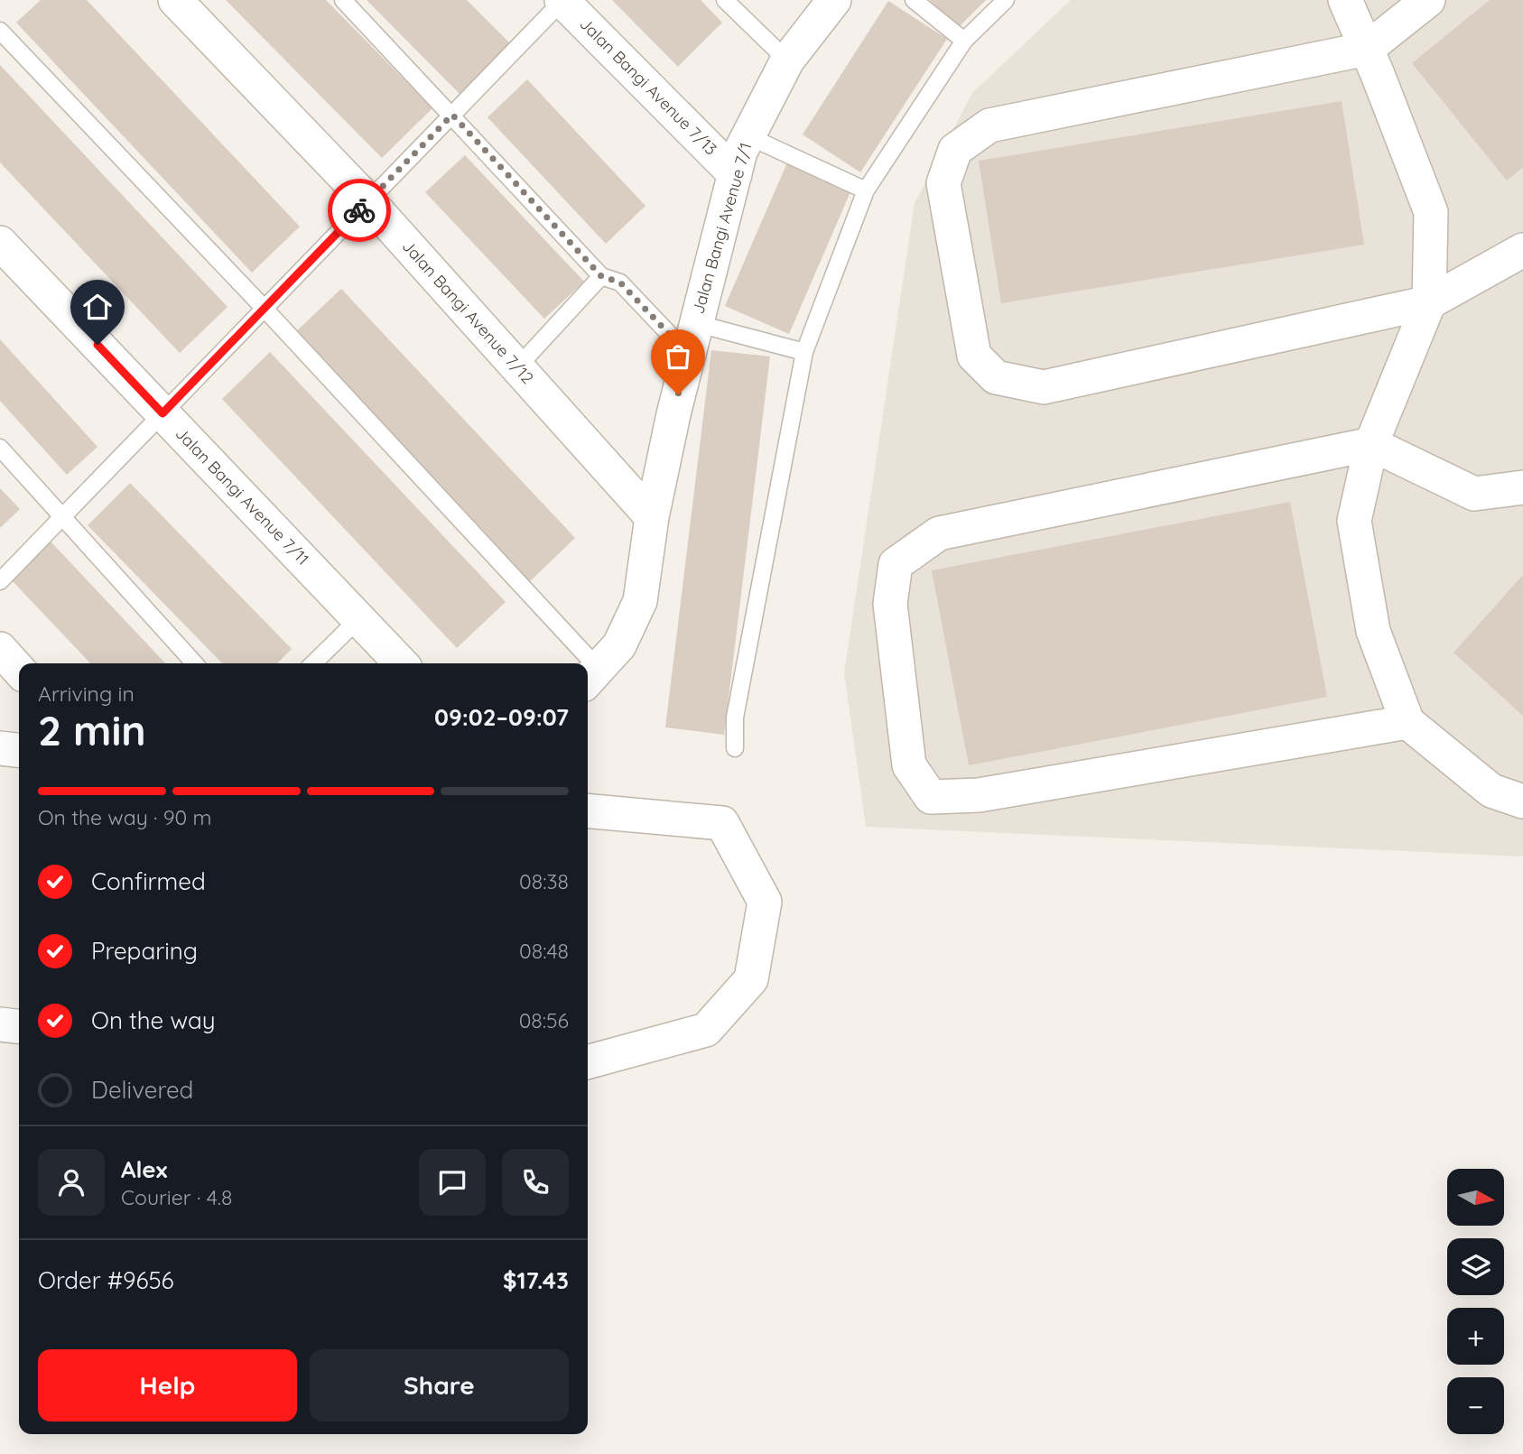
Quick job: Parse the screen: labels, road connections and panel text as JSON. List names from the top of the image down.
{
  "streets": {
    "street": [
      "Jalan Bangi Avenue 7/13",
      "Jalan Bangi Avenue 7/1",
      "Jalan Bangi Avenue 7/12",
      "Jalan Bangi Avenue 7/11"
    ]
  },
  "crossings": [
    ["Jalan Bangi Avenue 7/13", "Jalan Bangi Avenue 7/1"],
    ["Jalan Bangi Avenue 7/1", "Jalan Bangi Avenue 7/12"]
  ],
  "north": "right",
  "page": {
    "heading": ["2 min", "Arriving in", "09:02–09:07"],
    "panel": [
      "Alex",
      "Courier · 4.8",
      "Order #9656",
      "$17.43"
    ],
    "bar": "On the way · 90 m",
    "list": [
      ["Confirmed", "08:38"],
      ["Preparing", "08:48"],
      ["On the way", "08:56"],
      "Delivered"
    ],
    "map_buttons": ["+", "−"],
    "buttons": ["Help", "Share"]
  }
}
